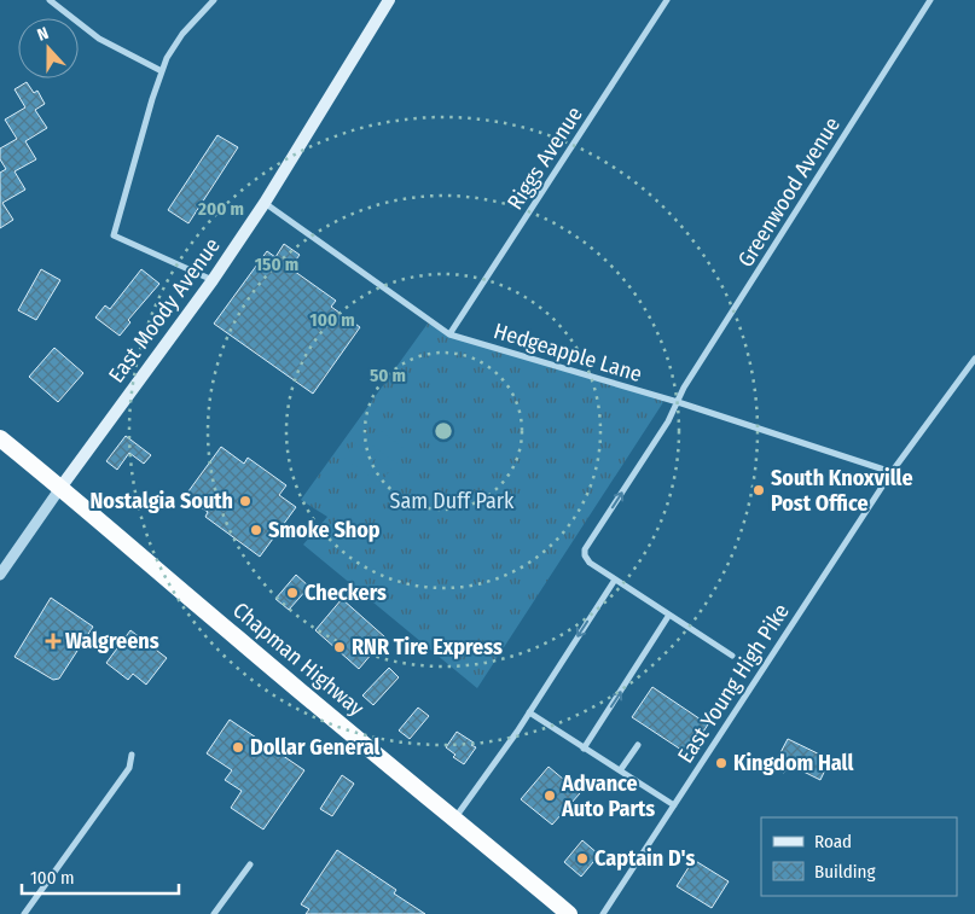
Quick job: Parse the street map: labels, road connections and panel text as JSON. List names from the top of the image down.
{
  "streets": {
    "highway": ["Chapman Highway"],
    "main road": ["East Moody Avenue"],
    "street": [
      "Riggs Avenue",
      "Greenwood Avenue",
      "Hedgeapple Lane",
      "East Young High Pike"
    ]
  },
  "crossings": [
    ["Riggs Avenue", "Hedgeapple Lane"],
    ["Greenwood Avenue", "Hedgeapple Lane"],
    ["East Moody Avenue", "Hedgeapple Lane"],
    ["East Moody Avenue", "Chapman Highway"],
    ["Hedgeapple Lane", "East Young High Pike"]
  ],
  "parks": ["Sam Duff Park"],
  "places": {
    "other": [
      "South Knoxville Post Office",
      "Nostalgia South",
      "Smoke Shop",
      "Checkers",
      "RNR Tire Express",
      "Dollar General",
      "Kingdom Hall",
      "Advance Auto Parts",
      "Captain D's"
    ],
    "health": ["Walgreens"]
  },
  "legend": ["Road", "Building"],
  "scale_bar": "100 m",
  "north": "top",
  "rings": [
    "200 m",
    "150 m",
    "100 m",
    "50 m"
  ]
}
